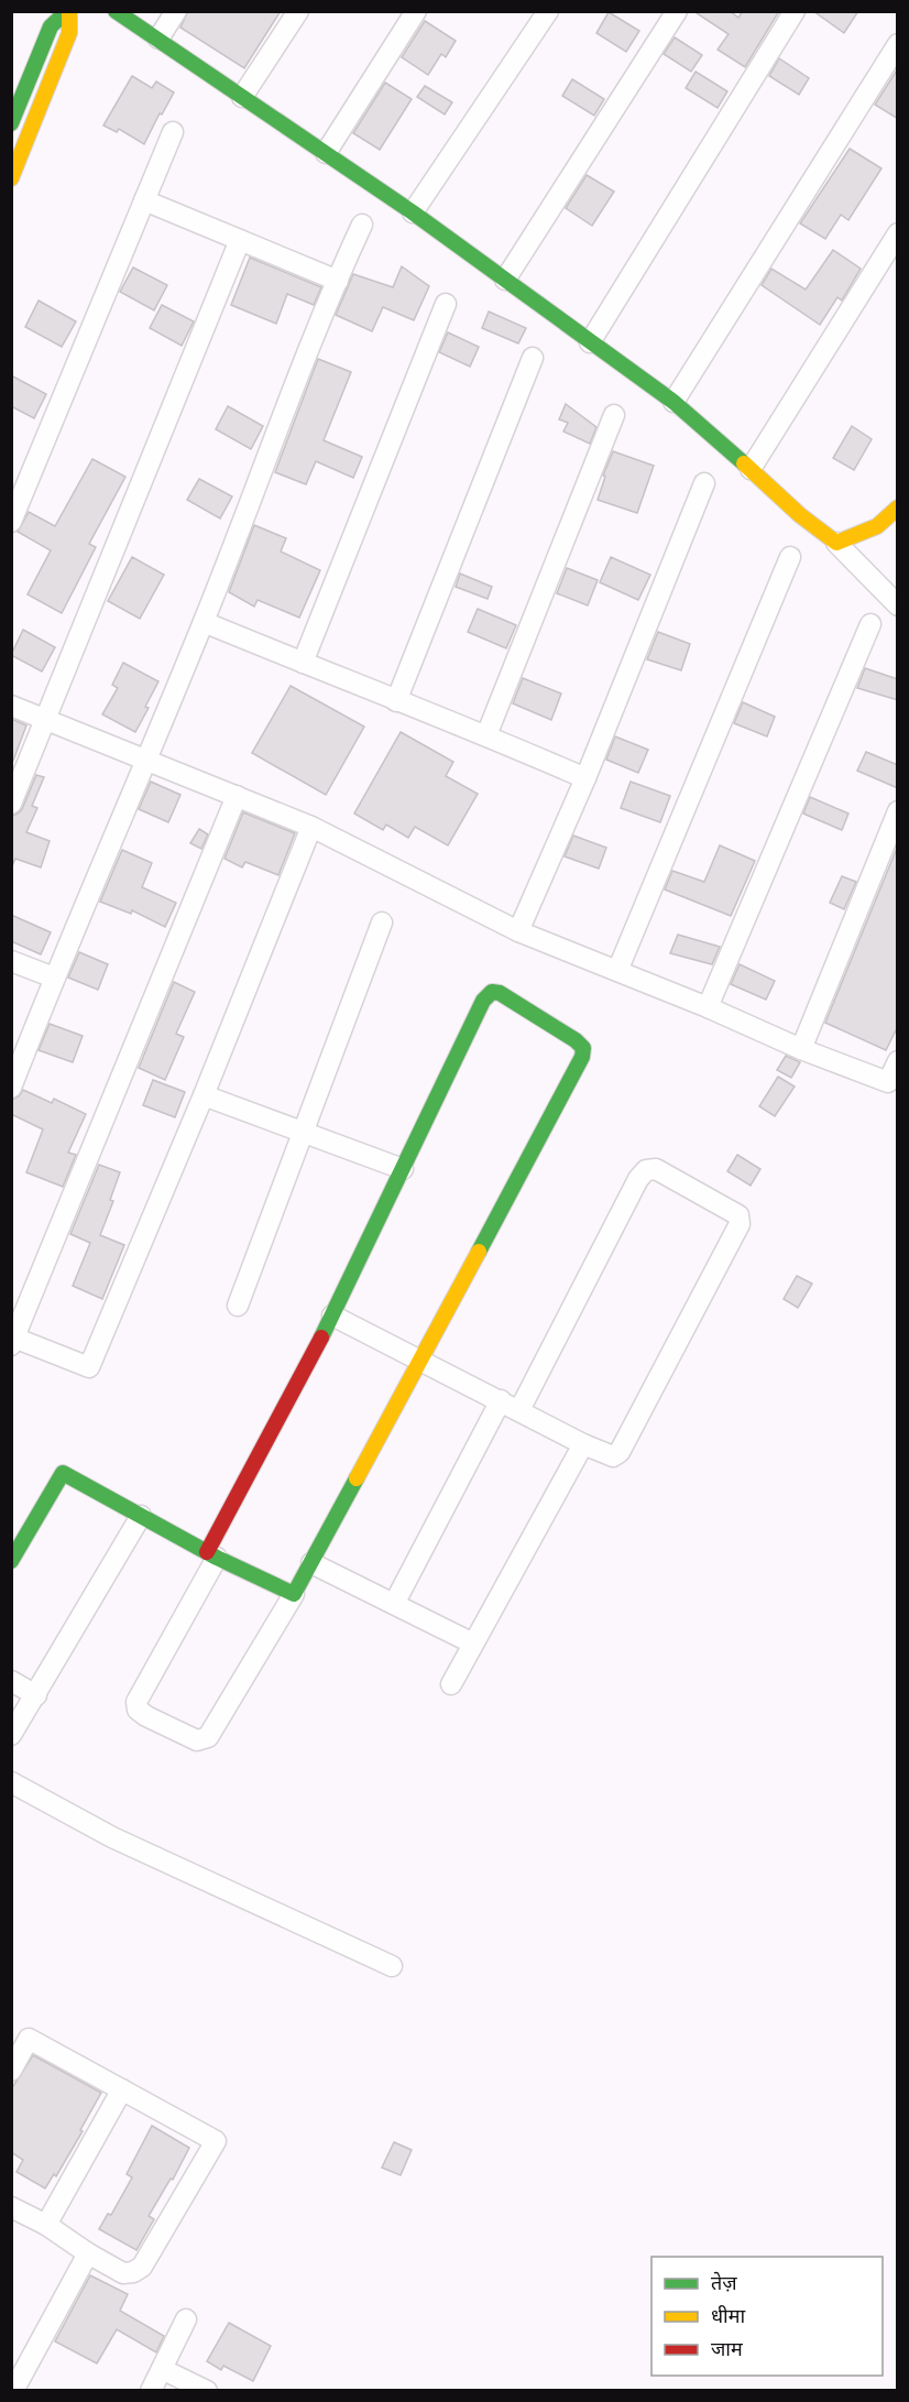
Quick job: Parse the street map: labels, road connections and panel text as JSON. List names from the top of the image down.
{
  "legend": ["तेज़", "धीमा", "जाम"]
}
